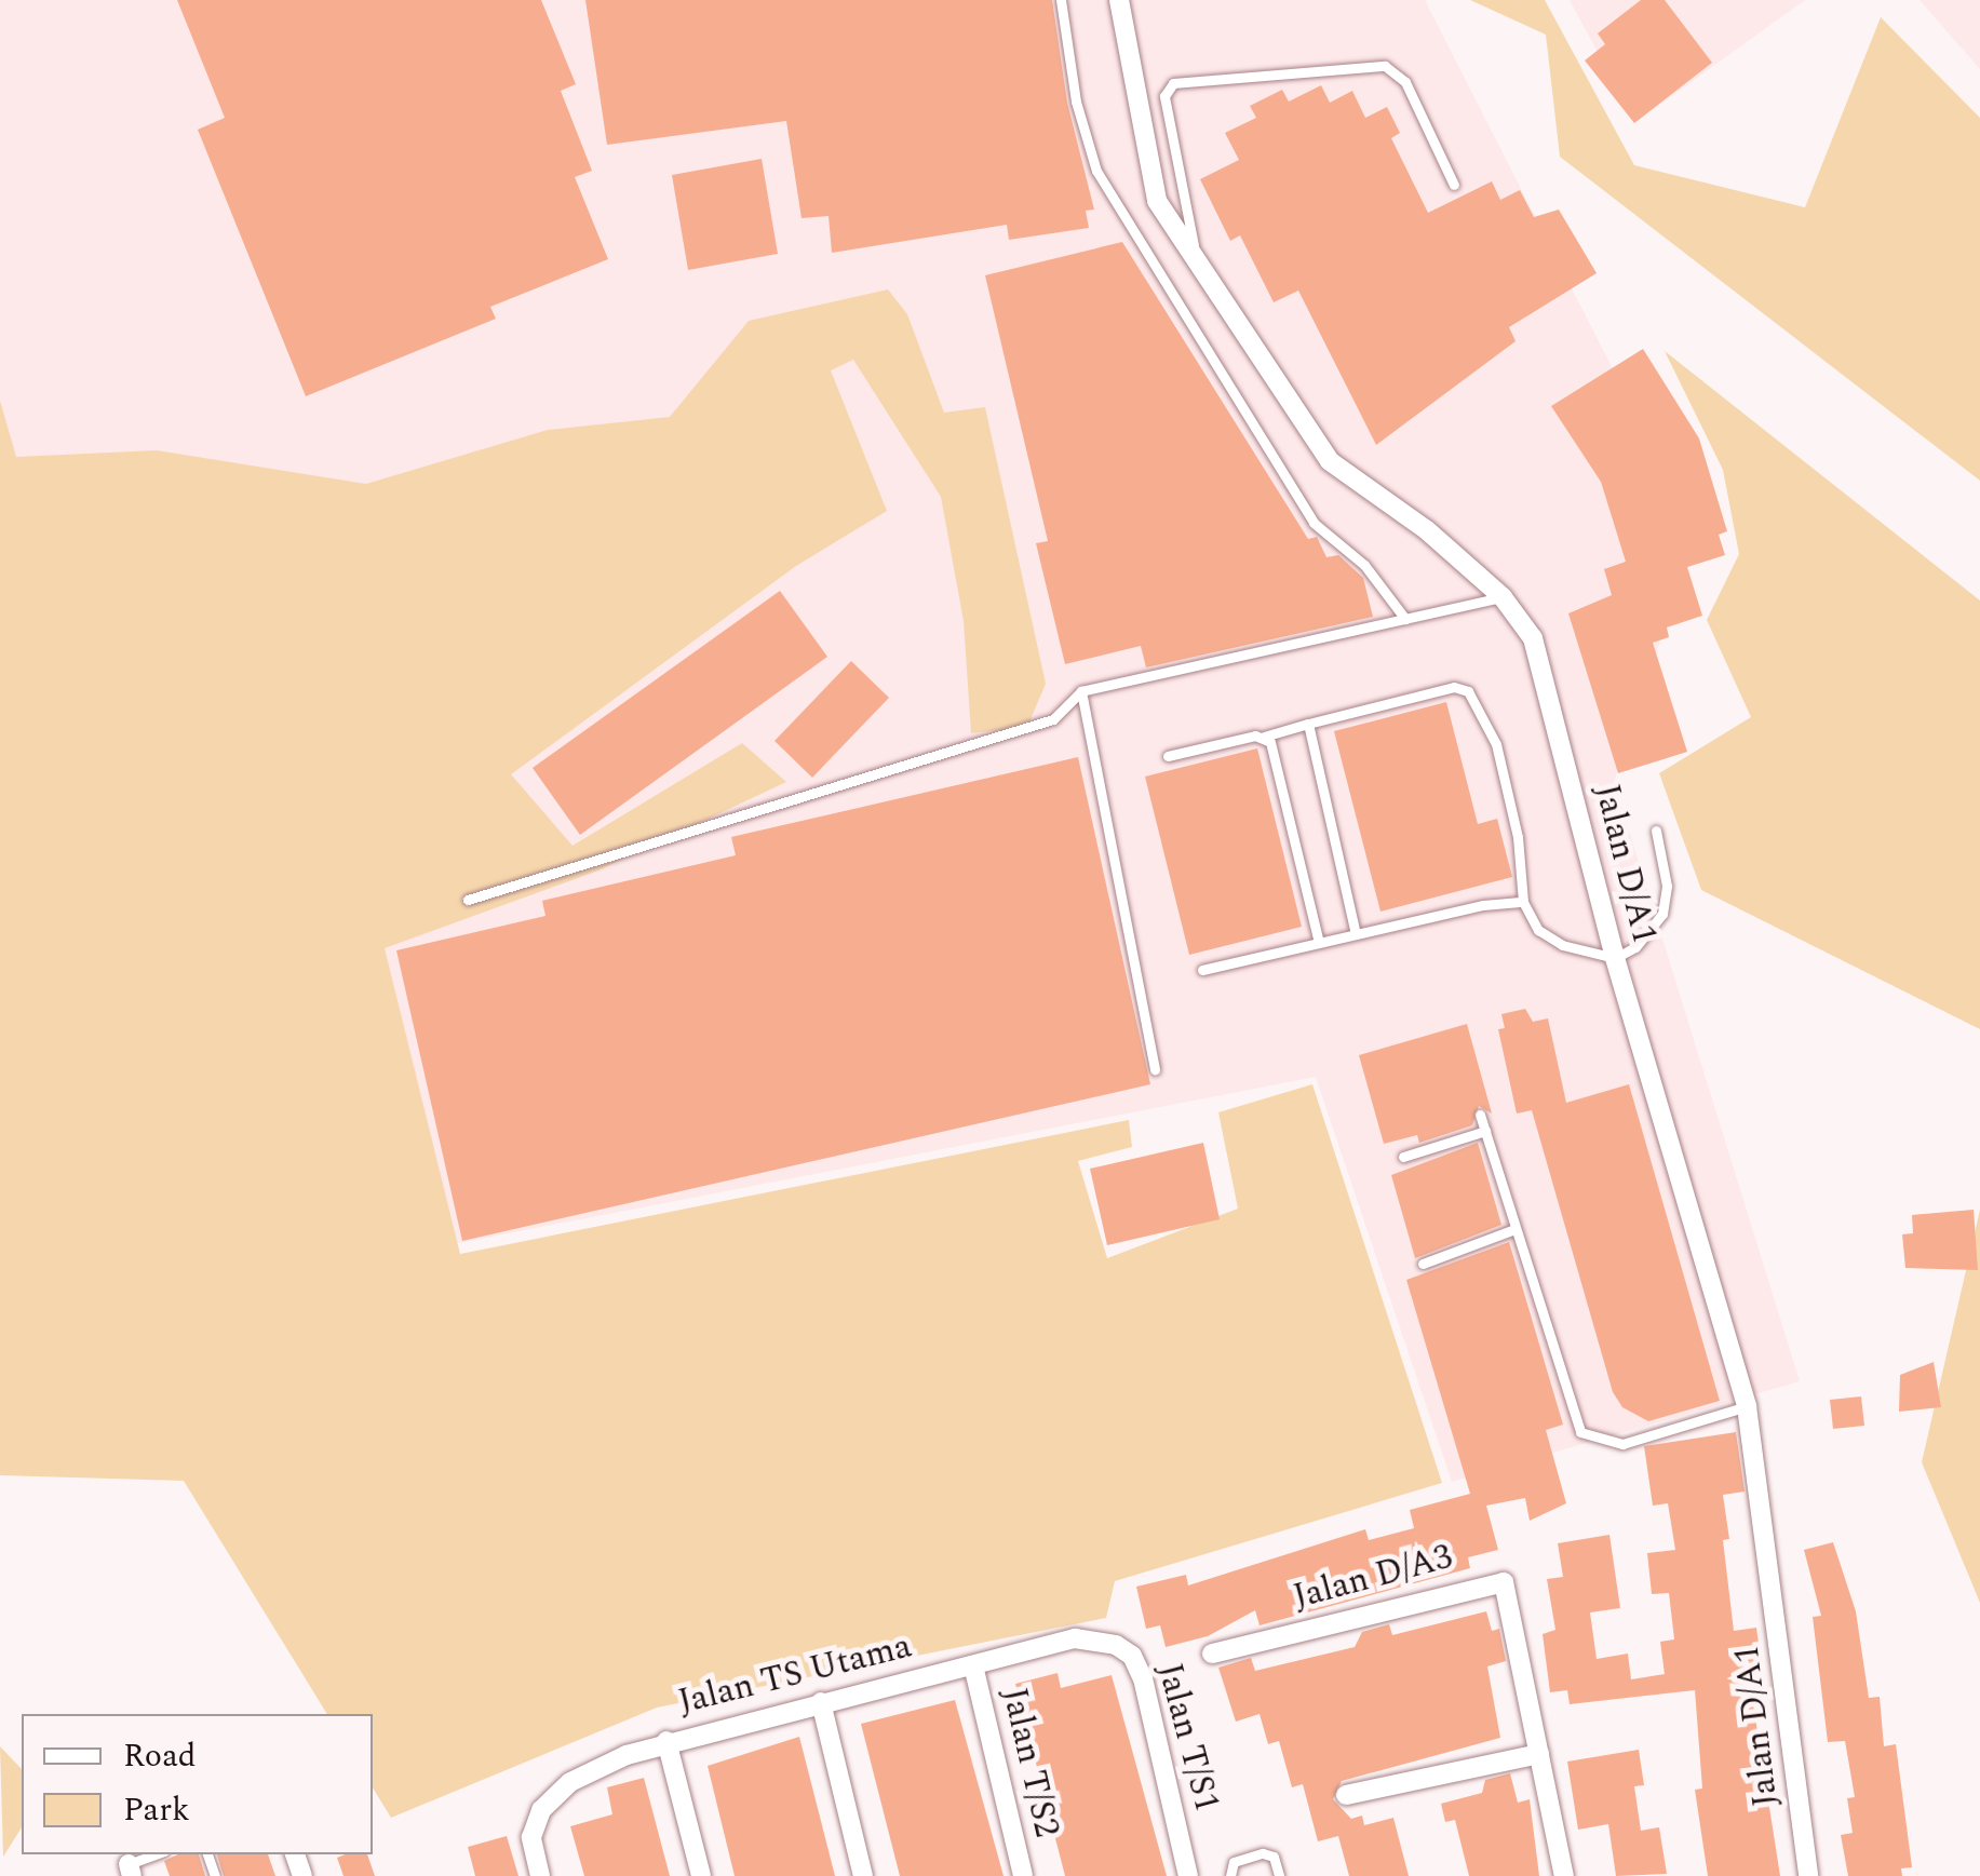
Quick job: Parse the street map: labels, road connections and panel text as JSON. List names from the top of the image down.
{
  "streets": {
    "street": [
      "Jalan D/A1",
      "Jalan D/A3",
      "Jalan TS Utama",
      "Jalan T/S1",
      "Jalan T/S2"
    ]
  },
  "crossings": [
    ["Jalan TS Utama", "Jalan T/S1"],
    ["Jalan TS Utama", "Jalan T/S2"]
  ],
  "legend": ["Road", "Park"]
}
